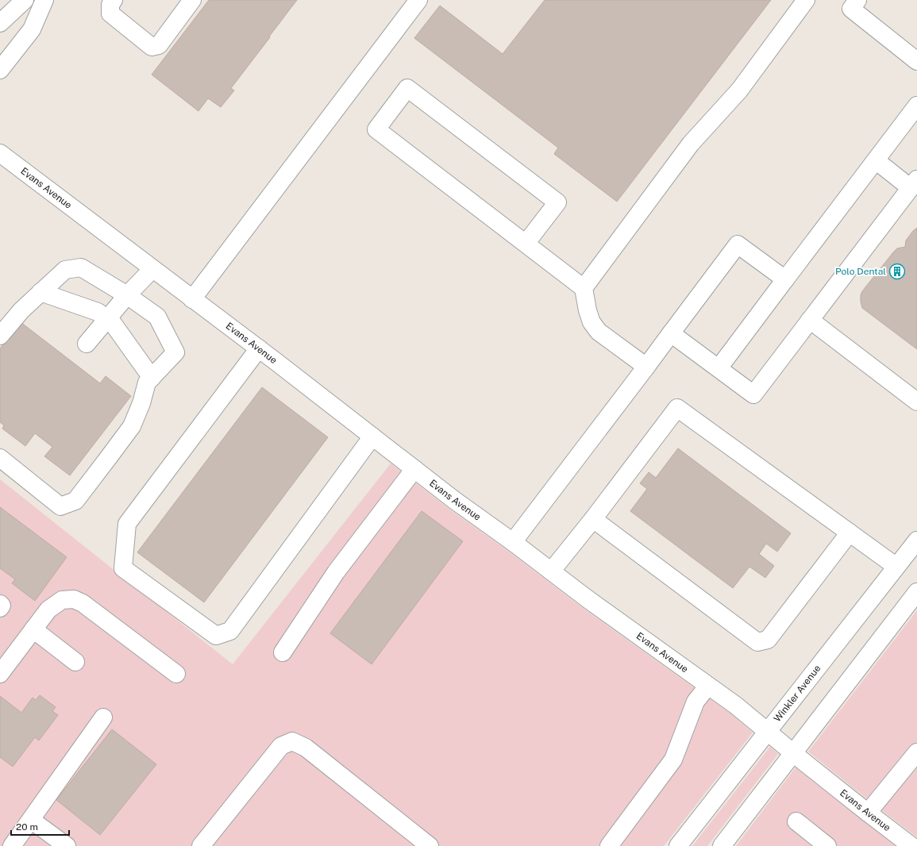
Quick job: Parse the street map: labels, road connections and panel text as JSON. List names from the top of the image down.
{
  "streets": {
    "street": ["Evans Avenue", "Winkler Avenue"]
  },
  "crossings": [
    ["Evans Avenue", "Winkler Avenue"]
  ],
  "places": {
    "building": ["Polo Dental"]
  },
  "scale_bar": "20 m"
}
